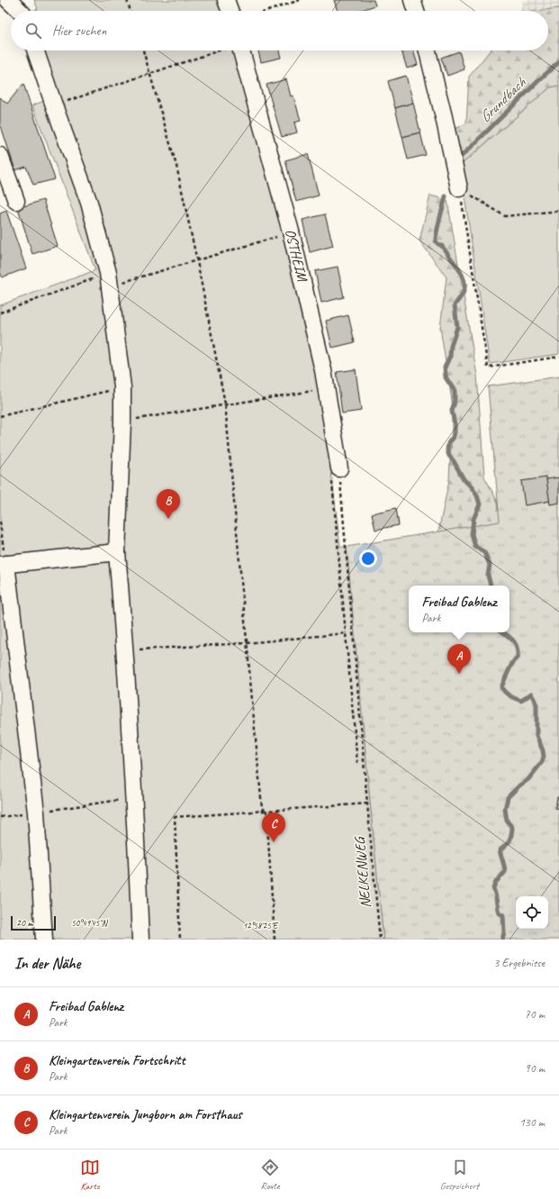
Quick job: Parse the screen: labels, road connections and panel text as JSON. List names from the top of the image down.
{
  "streets": {
    "street": ["OSTHEIM"],
    "path": ["NELKENWEG"]
  },
  "crossings": [
    ["OSTHEIM", "NELKENWEG"]
  ],
  "water": ["Grundbach"],
  "scale_bar": "20 m",
  "page": {
    "search": "Hier suchen",
    "pins": ["B", "A", "C"],
    "popup": ["Freibad Gablenz", "Park"],
    "scale": "20 m",
    "heading": ["In der Nähe", "3 Ergebnisse"],
    "list": [
      {
        "mark": "A",
        "name": "Freibad Gablenz",
        "note": "Park",
        "value": "70 m"
      },
      {
        "mark": "B",
        "name": "Kleingartenverein Fortschritt",
        "note": "Park",
        "value": "90 m"
      },
      {
        "mark": "C",
        "name": "Kleingartenverein Jungborn am Forsthaus",
        "note": "Park",
        "value": "130 m"
      }
    ],
    "nav": ["Karte", "Route", "Gespeichert"]
  },
  "coordinates": ["50°49'45\"N", "12°58'25\"E"]
}
